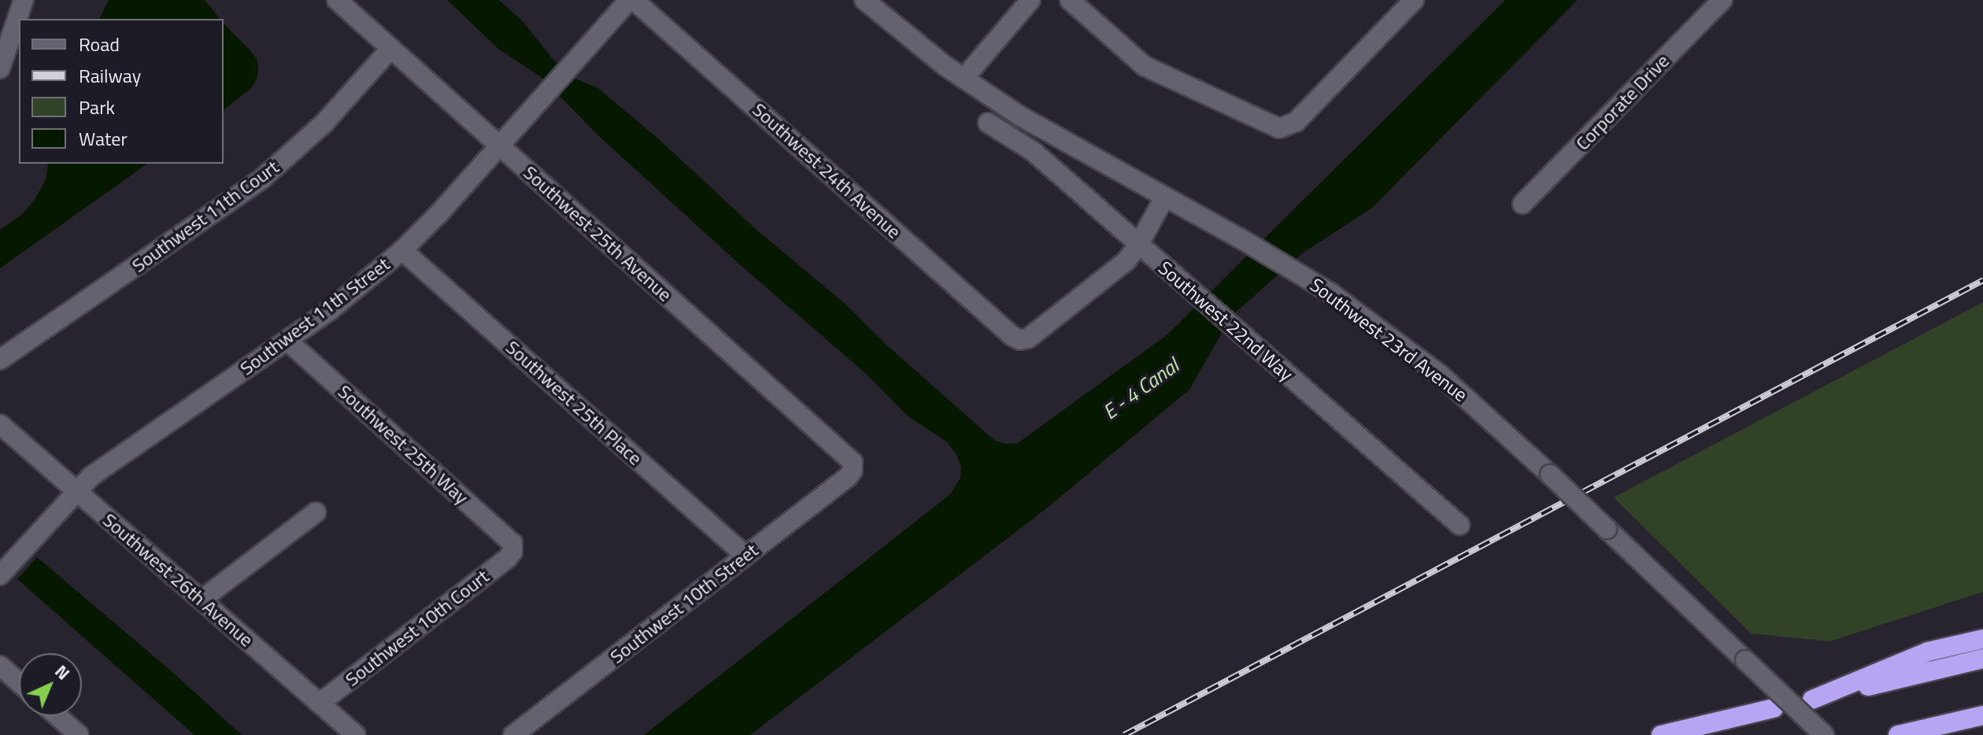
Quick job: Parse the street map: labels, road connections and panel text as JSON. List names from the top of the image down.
{
  "streets": {
    "street": [
      "Corporate Drive",
      "Southwest 24th Avenue",
      "Southwest 11th Court",
      "Southwest 25th Avenue",
      "Southwest 11th Street",
      "Southwest 22nd Way",
      "Southwest 23rd Avenue",
      "Southwest 25th Place",
      "Southwest 25th Way",
      "Southwest 26th Avenue",
      "Southwest 10th Street",
      "Southwest 10th Court"
    ]
  },
  "crossings": [
    ["Southwest 24th Avenue", "Southwest 11th Street"],
    ["Southwest 24th Avenue", "Southwest 22nd Way"],
    ["Southwest 11th Court", "Southwest 25th Avenue"],
    ["Southwest 25th Avenue", "Southwest 11th Street"],
    ["Southwest 25th Avenue", "Southwest 10th Street"],
    ["Southwest 11th Street", "Southwest 25th Place"],
    ["Southwest 11th Street", "Southwest 25th Way"],
    ["Southwest 11th Street", "Southwest 26th Avenue"],
    ["Southwest 25th Place", "Southwest 10th Street"],
    ["Southwest 25th Way", "Southwest 10th Court"],
    ["Southwest 26th Avenue", "Southwest 10th Court"]
  ],
  "water": ["E - 4 Canal"],
  "legend": [
    "Road",
    "Railway",
    "Park",
    "Water"
  ],
  "north": "top right"
}
